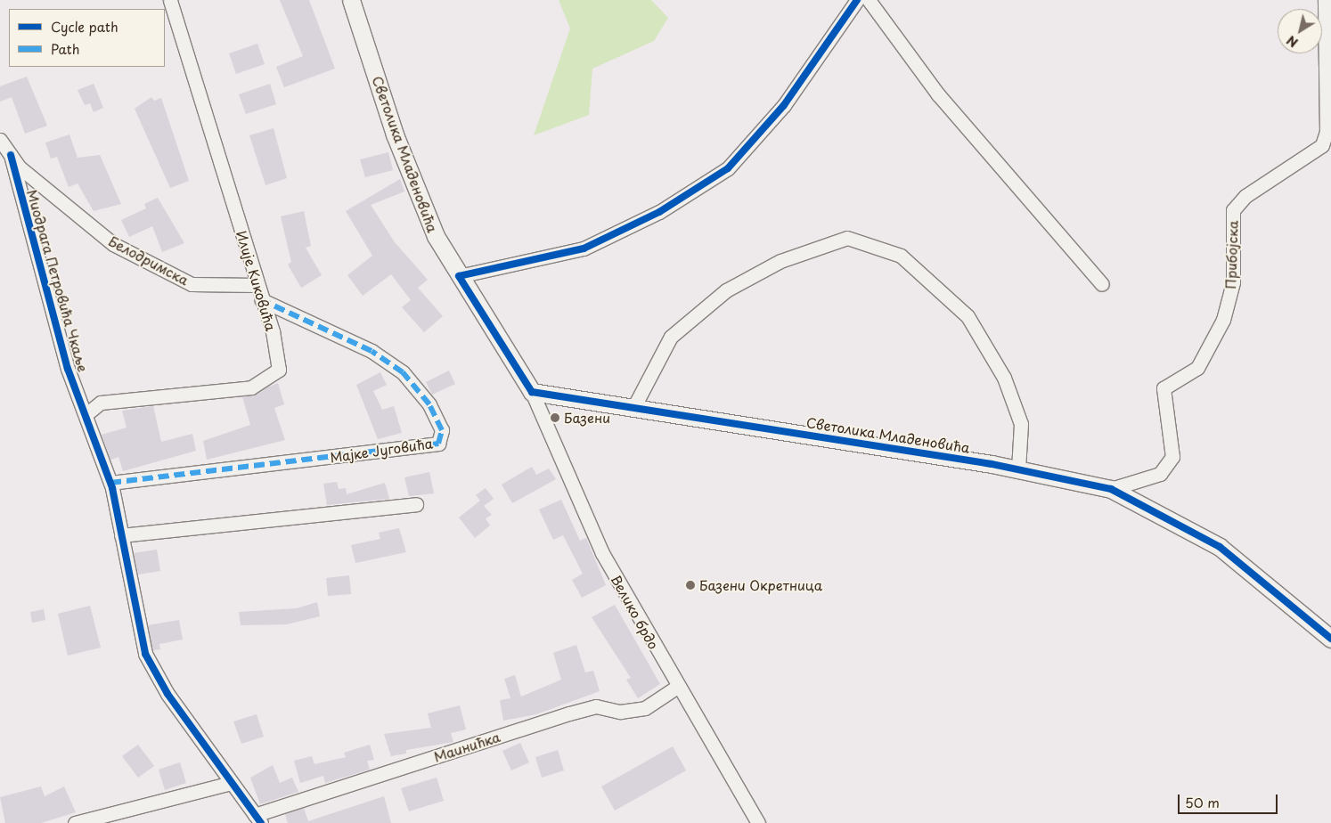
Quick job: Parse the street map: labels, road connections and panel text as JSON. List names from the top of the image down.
{
  "streets": {
    "street": [
      "Светолика Младеновића",
      "Прибојска",
      "Белодримска",
      "Миодрага Петровића Чкаље",
      "Илије Киковића",
      "Мајке Југовића",
      "Велико брдо",
      "Маинићка"
    ]
  },
  "crossings": [
    ["Светолика Младеновића", "Прибојска"],
    ["Светолика Младеновића", "Велико брдо"],
    ["Белодримска", "Миодрага Петровића Чкаље"],
    ["Белодримска", "Илије Киковића"],
    ["Миодрага Петровића Чкаље", "Илије Киковића"],
    ["Миодрага Петровића Чкаље", "Мајке Југовића"],
    ["Миодрага Петровића Чкаље", "Маинићка"],
    ["Илије Киковића", "Мајке Југовића"],
    ["Велико брдо", "Маинићка"]
  ],
  "places": ["Базени", "Базени Окретница"],
  "legend": ["Cycle path", "Path"],
  "scale_bar": "50 m",
  "north": "bottom left"
}
